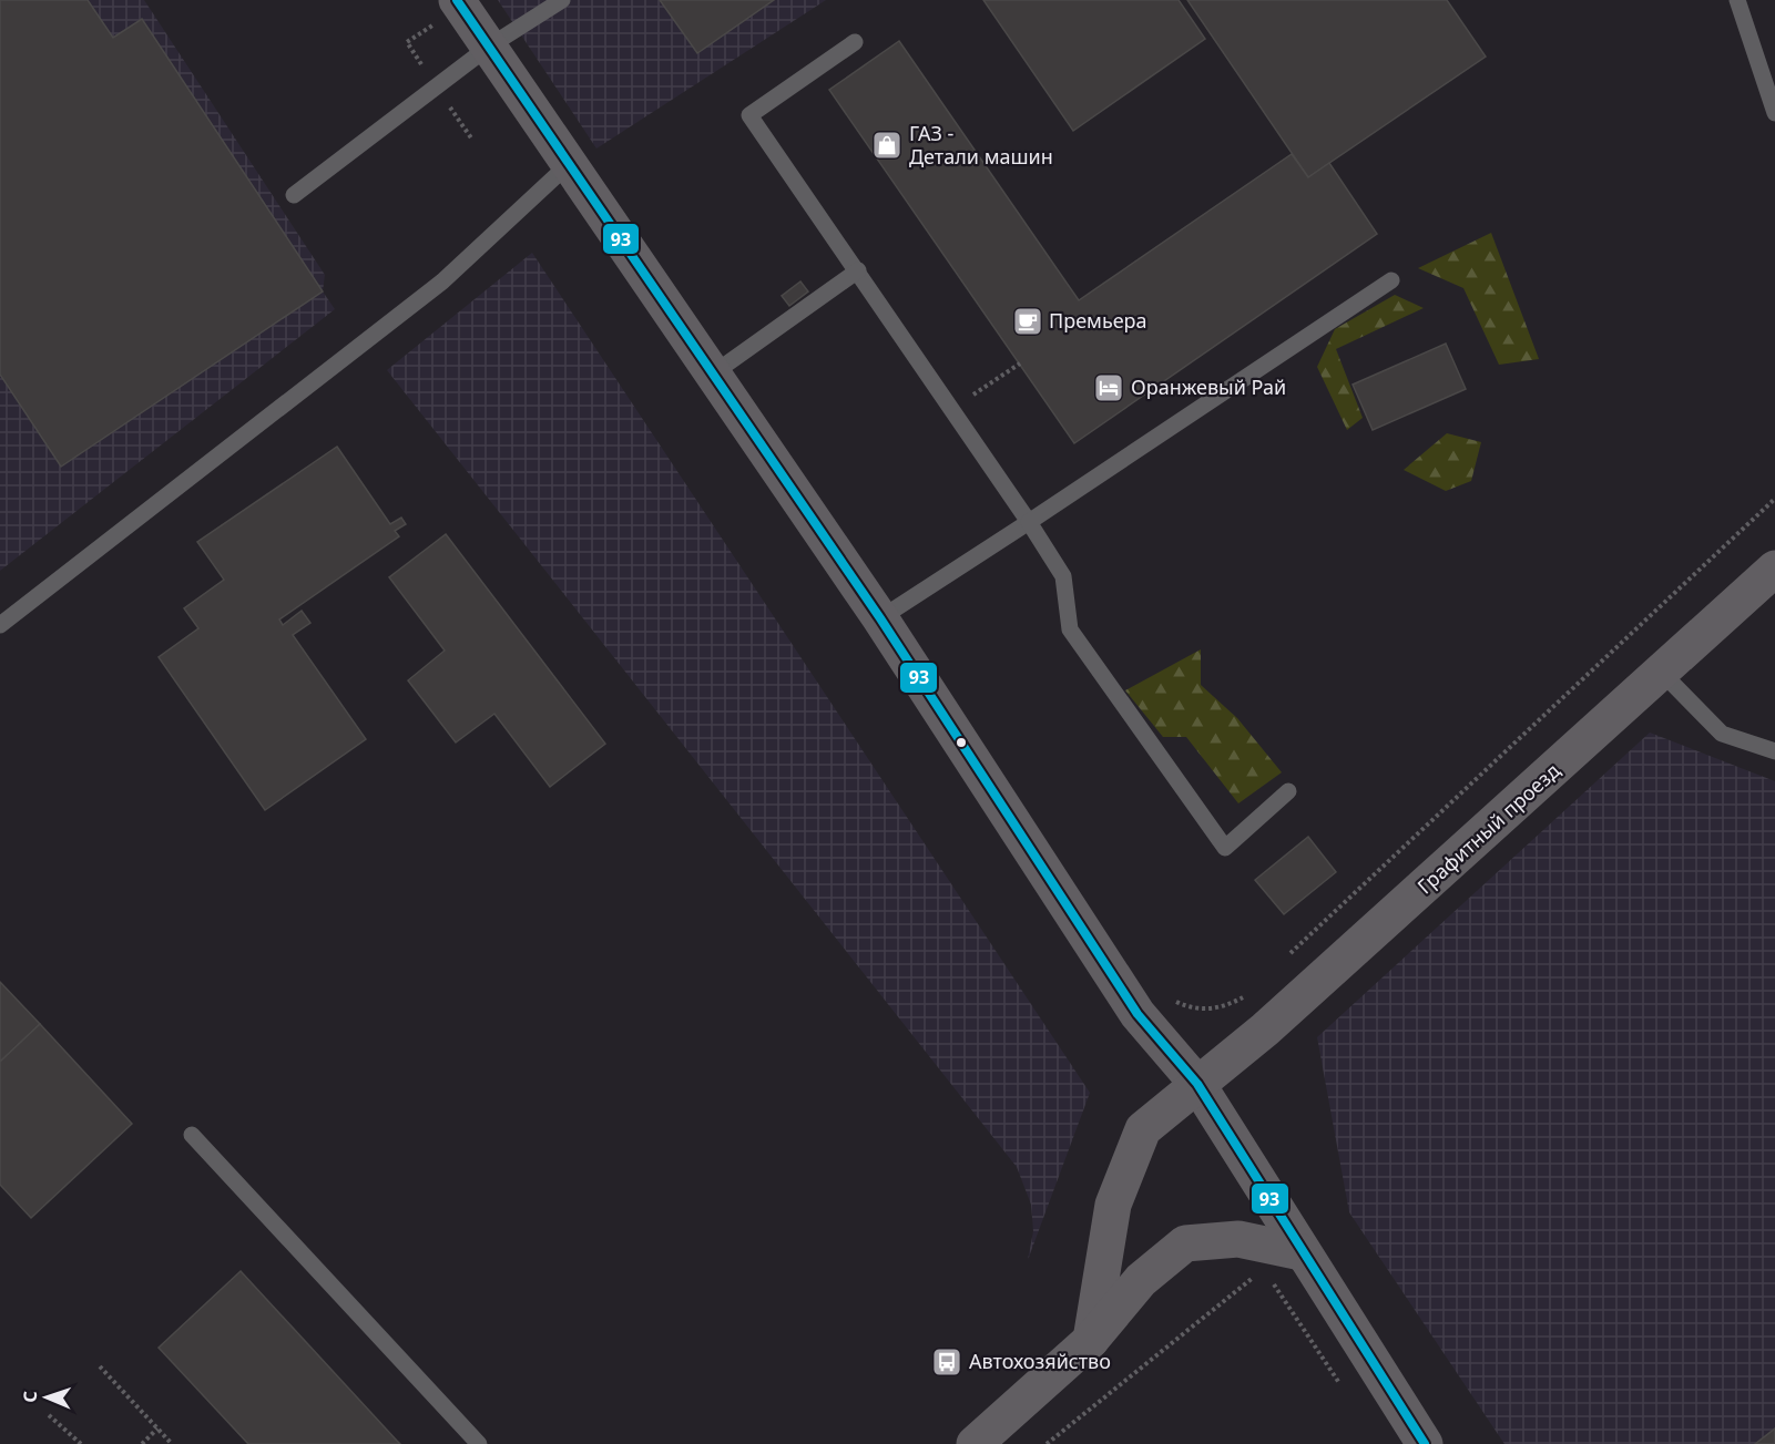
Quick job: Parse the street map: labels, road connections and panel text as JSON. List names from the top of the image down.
{
  "streets": {
    "main road": ["Графитный проезд"]
  },
  "places": {
    "shop": ["ГАЗ - Детали машин"],
    "cafe": ["Премьера"],
    "hotel": ["Оранжевый Рай"],
    "bus stop": ["Автохозяйство"]
  },
  "lines": ["transit line 93"],
  "north": "left"
}
